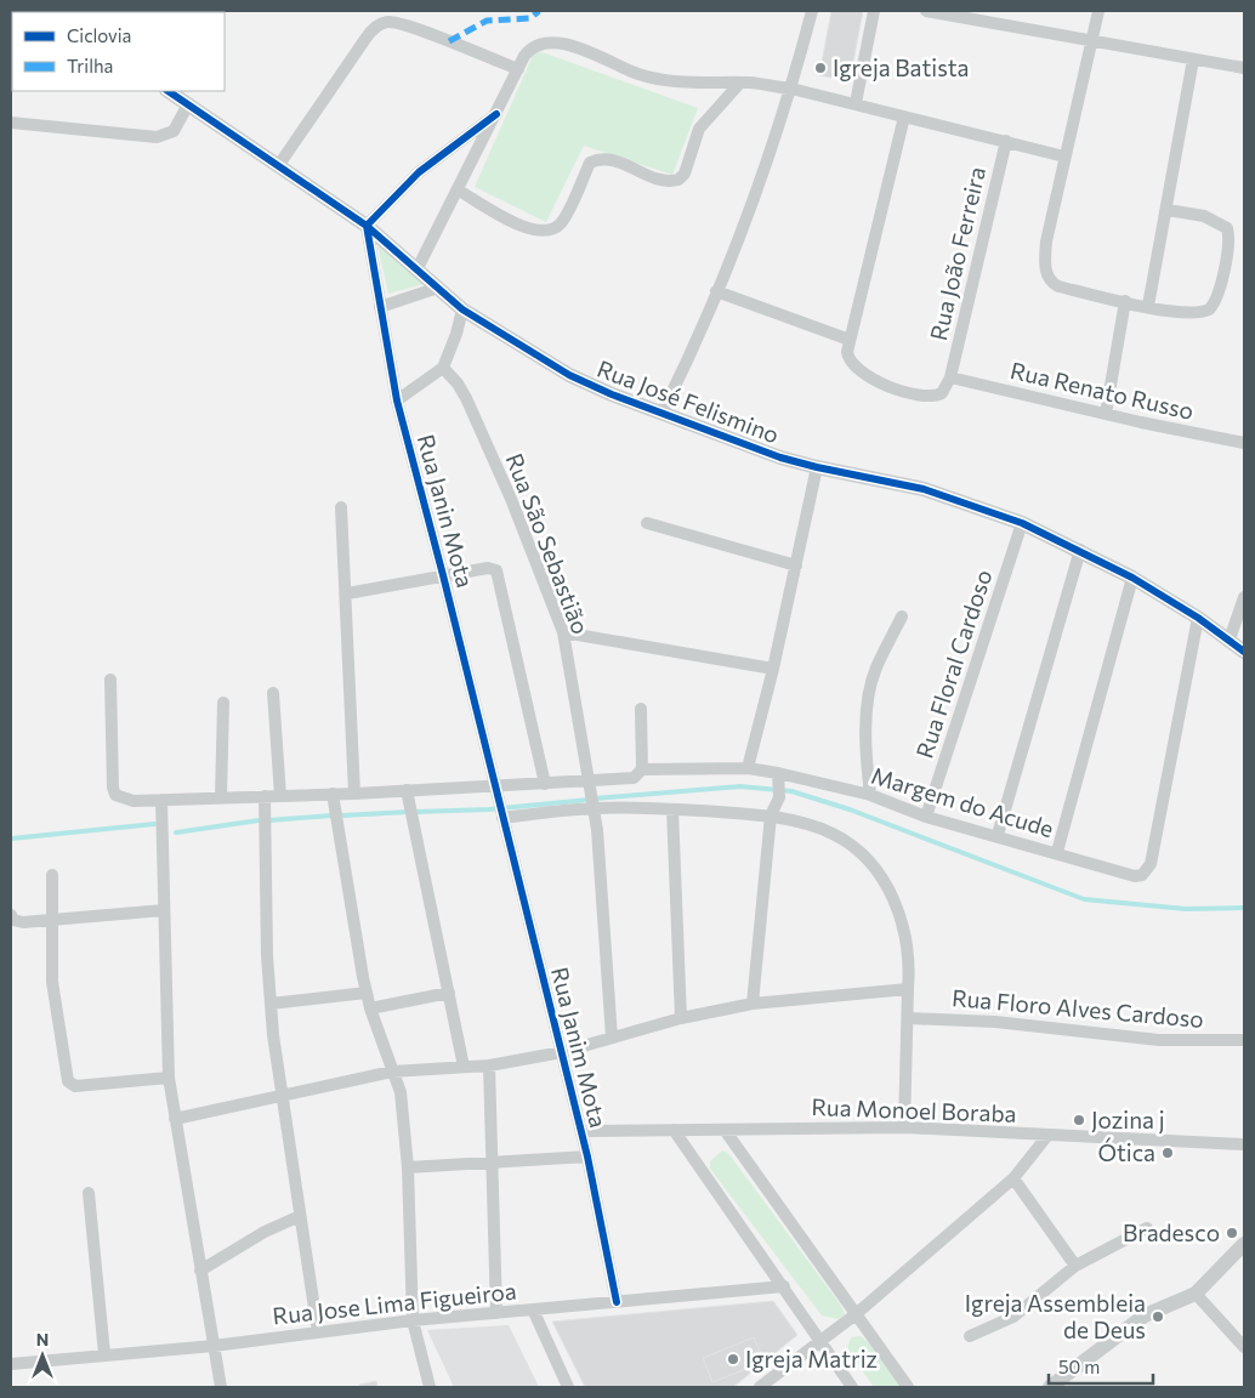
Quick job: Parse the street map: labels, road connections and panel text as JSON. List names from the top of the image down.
{
  "streets": {
    "street": [
      "Rua João Ferreira",
      "Rua Renato Russo",
      "Rua José Felismino",
      "Rua Janin Mota",
      "Rua São Sebastião",
      "Rua Floral Cardoso",
      "Margem do Acude",
      "Rua Floro Alves Cardoso",
      "Rua Janim Mota",
      "Rua Monoel Boraba",
      "Rua Jose Lima Figueiroa"
    ]
  },
  "crossings": [
    ["Rua João Ferreira", "Rua Renato Russo"],
    ["Rua José Felismino", "Rua Janin Mota"],
    ["Rua José Felismino", "Rua Floral Cardoso"],
    ["Rua José Felismino", "Margem do Acude"],
    ["Rua Janin Mota", "Rua Janim Mota"],
    ["Rua Floral Cardoso", "Margem do Acude"],
    ["Rua Janim Mota", "Rua Monoel Boraba"],
    ["Rua Janim Mota", "Rua Jose Lima Figueiroa"]
  ],
  "places": [
    "Igreja Batista",
    "Jozina j",
    "Ótica",
    "Bradesco",
    "Igreja Assembleia de Deus",
    "Igreja Matriz"
  ],
  "legend": ["Ciclovia", "Trilha"],
  "scale_bar": "50 m",
  "north": "top"
}
